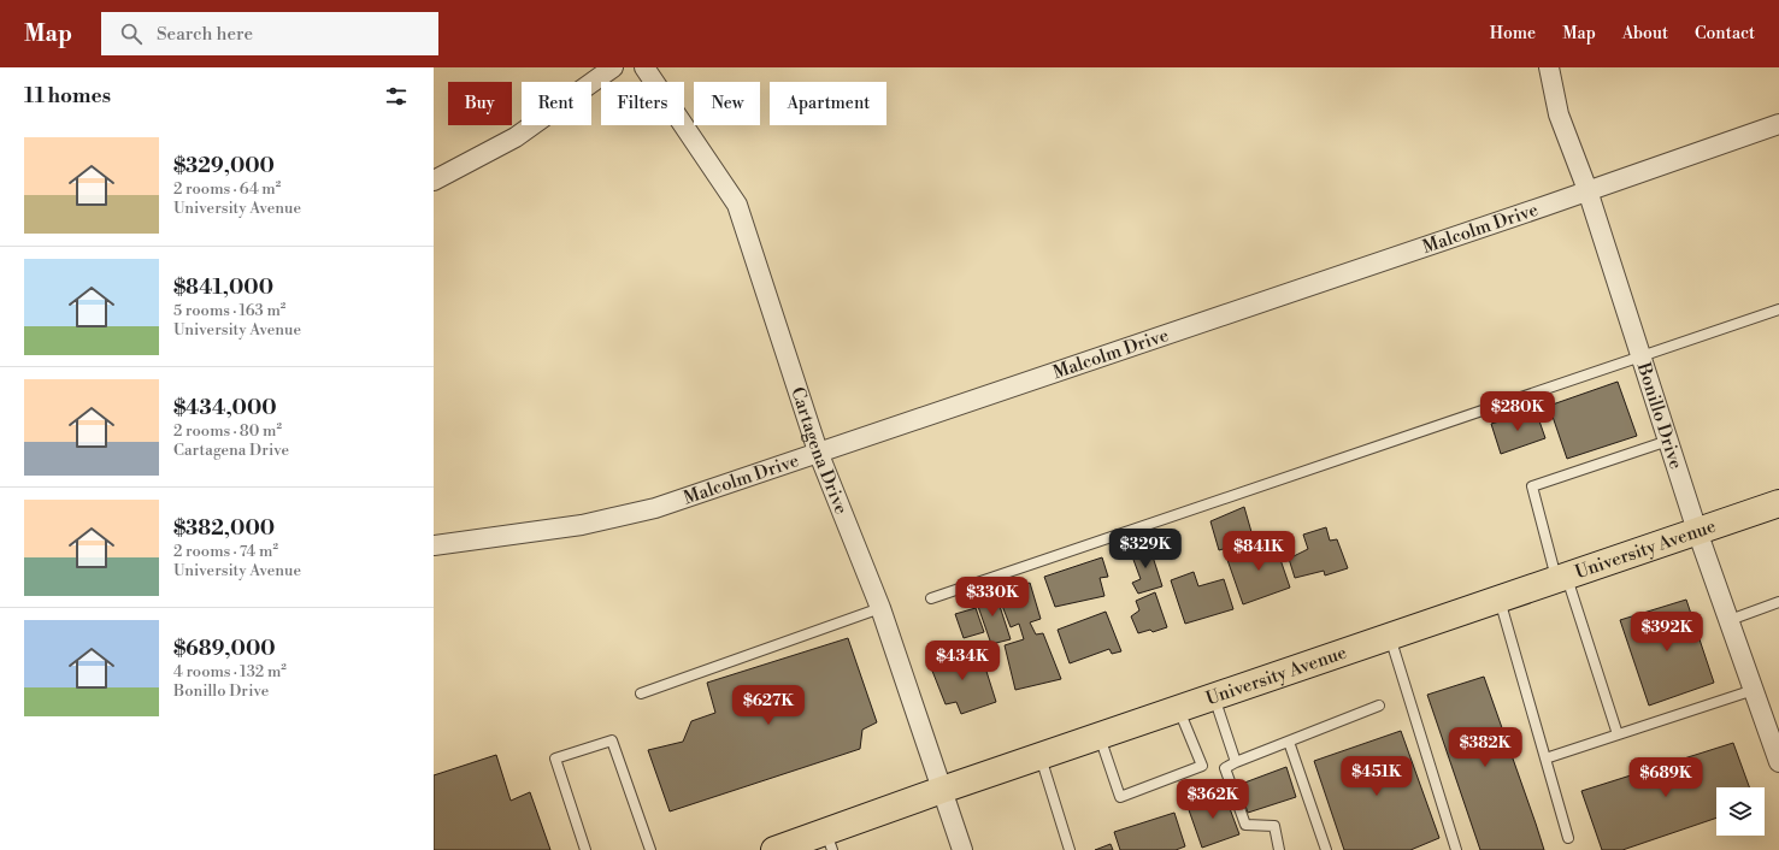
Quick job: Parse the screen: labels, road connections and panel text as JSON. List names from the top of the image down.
{
  "streets": {
    "main road": ["University Avenue"],
    "street": ["Malcolm Drive", "Bonillo Drive", "Cartagena Drive"]
  },
  "crossings": [
    ["Malcolm Drive", "Bonillo Drive"],
    ["Malcolm Drive", "Cartagena Drive"],
    ["Bonillo Drive", "University Avenue"],
    ["Cartagena Drive", "University Avenue"]
  ],
  "page": {
    "header": "Map",
    "search": "Search here",
    "nav": [
      "Home",
      "Map",
      "About",
      "Contact"
    ],
    "heading": "11 homes",
    "chip": [
      "Buy",
      "Rent",
      "Filters",
      "New",
      "Apartment"
    ],
    "list": [
      {
        "name": "$329,000",
        "note": "2 rooms · 64 m² · University Avenue"
      },
      {
        "name": "$841,000",
        "note": "5 rooms · 163 m² · University Avenue"
      },
      {
        "name": "$434,000",
        "note": "2 rooms · 80 m² · Cartagena Drive"
      },
      {
        "name": "$382,000",
        "note": "2 rooms · 74 m² · University Avenue"
      },
      {
        "name": "$689,000",
        "note": "4 rooms · 132 m² · Bonillo Drive"
      }
    ],
    "price": [
      "$280K",
      "$329K",
      "$841K",
      "$330K",
      "$392K",
      "$434K",
      "$627K",
      "$382K",
      "$451K",
      "$689K",
      "$362K"
    ]
  }
}
